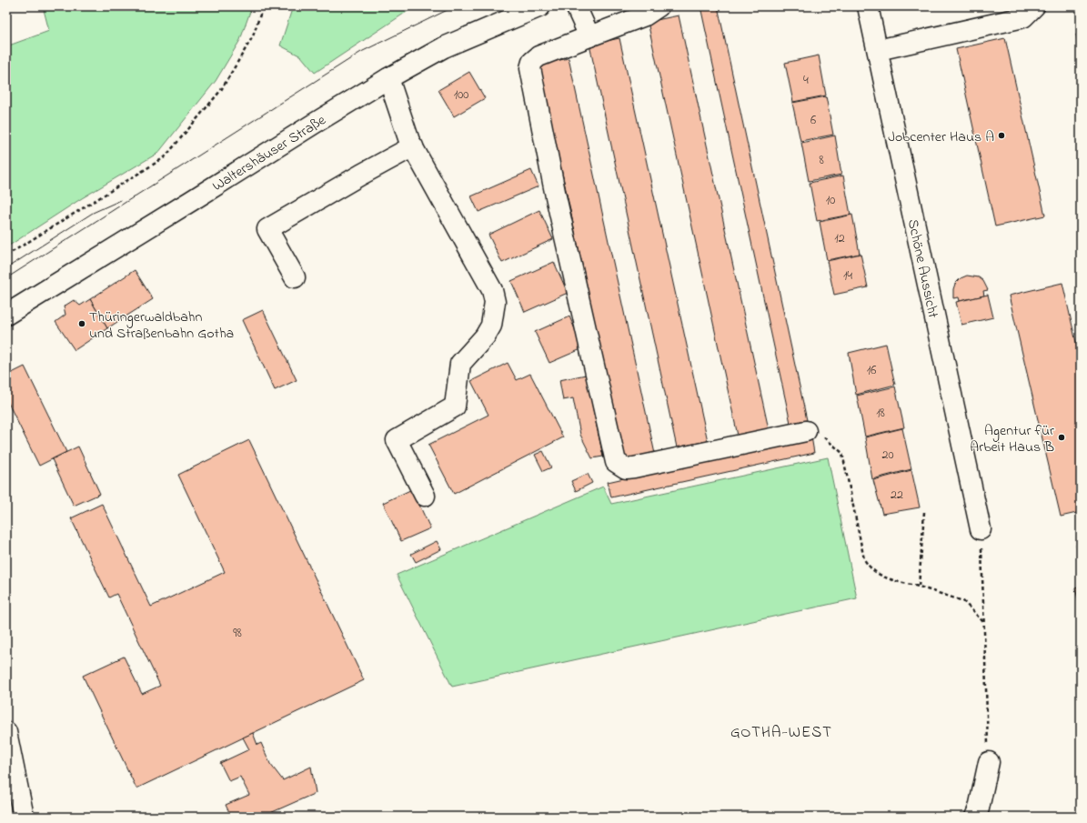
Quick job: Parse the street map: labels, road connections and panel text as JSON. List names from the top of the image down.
{
  "streets": {
    "main road": ["Waltershäuser Straße", "Schöne Aussicht"]
  },
  "districts": ["GOTHA-WEST"],
  "places": ["Jobcenter Haus A", "Thüringerwaldbahn und Straßenbahn Gotha", "Agentur für Arbeit Haus B"],
  "house_numbers": [
    "4",
    "100",
    "6",
    "8",
    "10",
    "12",
    "14",
    "16",
    "18",
    "20",
    "22",
    "98"
  ]
}
